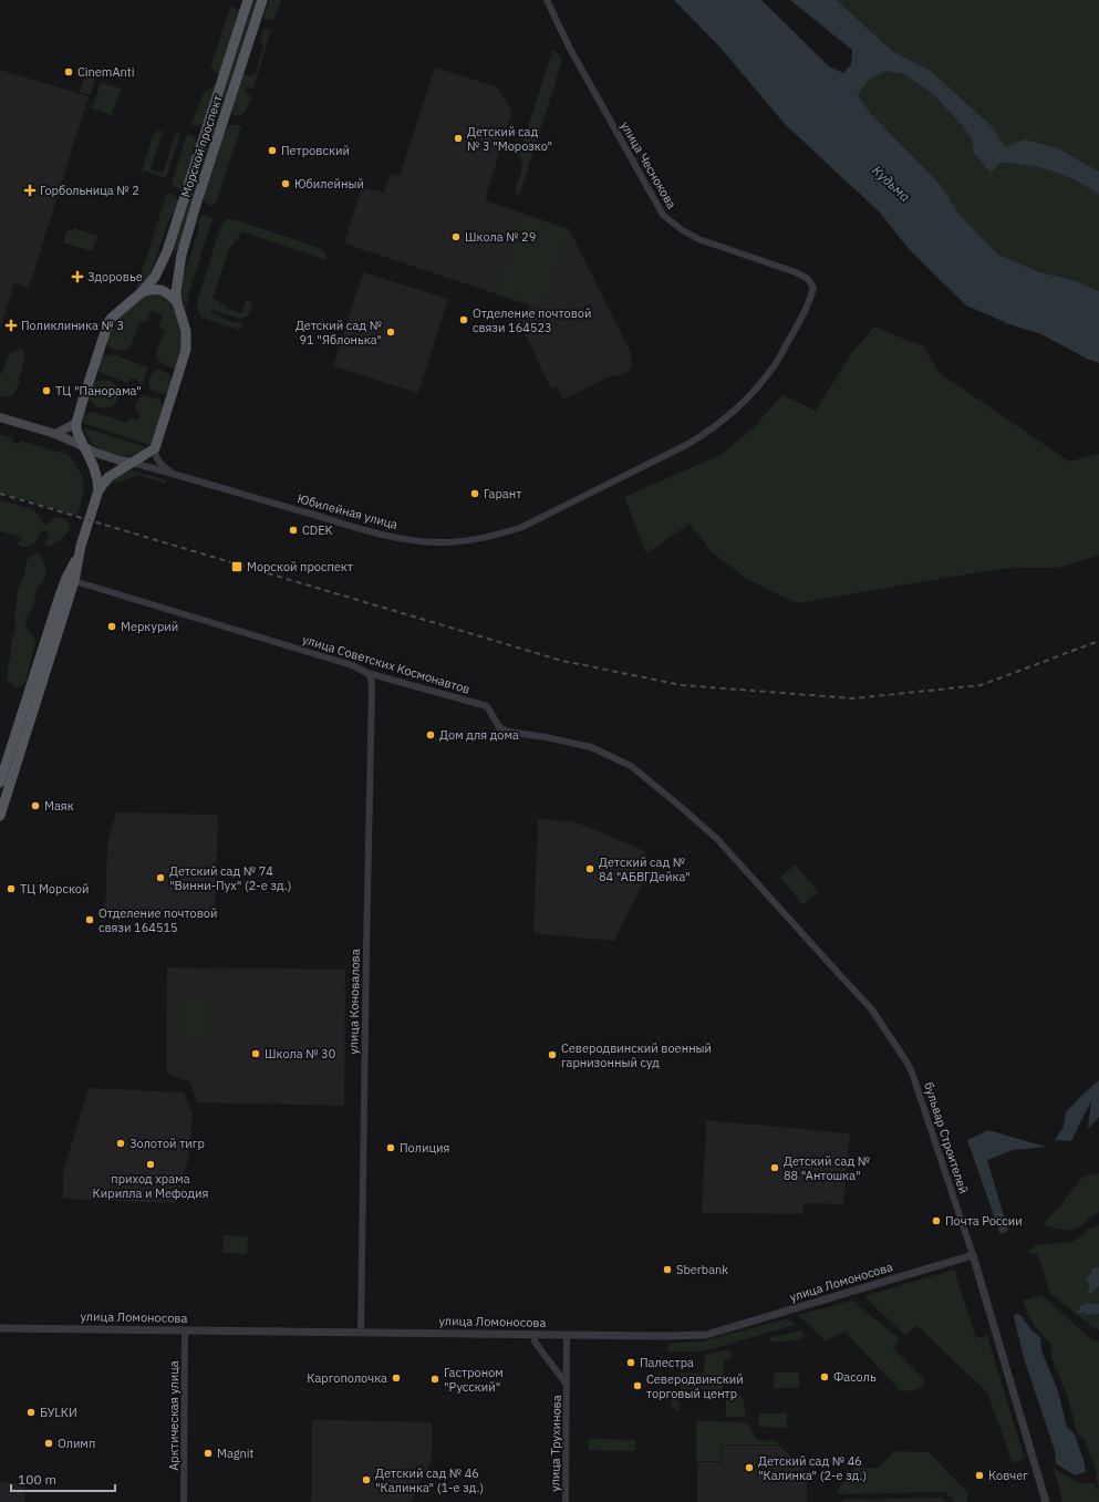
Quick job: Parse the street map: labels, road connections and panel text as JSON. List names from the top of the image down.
{
  "streets": {
    "main road": ["Морской проспект", "Юбилейная улица"],
    "street": [
      "улица Чеснокова",
      "улица Советских Космонавтов",
      "улица Коновалова",
      "бульвар Строителей",
      "улица Ломоносова",
      "Арктическая улица",
      "улица Трухинова"
    ]
  },
  "crossings": [
    ["улица Чеснокова", "Юбилейная улица"],
    ["улица Советских Космонавтов", "улица Коновалова"],
    ["улица Советских Космонавтов", "бульвар Строителей"],
    ["улица Коновалова", "улица Ломоносова"],
    ["бульвар Строителей", "улица Ломоносова"],
    ["улица Ломоносова", "Арктическая улица"],
    ["улица Ломоносова", "улица Трухинова"]
  ],
  "water": ["Кудьма"],
  "places": {
    "other": [
      "CinemAnti",
      "Детский сад № 3 \"Морозко\"",
      "Петровский",
      "Юбилейный",
      "Школа № 29",
      "Отделение почтовой связи 164523",
      "Детский сад № 91 \"Яблонька\"",
      "ТЦ \"Панорама\"",
      "Гарант",
      "CDEK",
      "Меркурий",
      "Дом для дома",
      "Маяк",
      "Детский сад № 84 \"АБВГДейка\"",
      "Детский сад № 74 \"Винни-Пух\" (2-е зд.)",
      "ТЦ Морской",
      "Отделение почтовой связи 164515",
      "Школа № 30",
      "Северодвинский военный гарнизонный суд",
      "Золотой тигр",
      "Полиция",
      "приход храма Кирилла и Мефодия",
      "Детский сад № 88 \"Антошка\"",
      "Почта России",
      "Sberbank",
      "Палестра",
      "Фасоль",
      "Каргополочка",
      "Гастроном \"Русский\"",
      "Северодвинский торговый центр",
      "БУLКИ",
      "Олимп",
      "Magnit",
      "Детский сад № 46 \"Калинка\" (2-е зд.)",
      "Ковчег",
      "Детский сад № 46 \"Калинка\" (1-е зд.)"
    ],
    "health": ["Горбольница № 2", "Здоровье", "Поликлиника № 3"],
    "transit": ["Морской проспект"]
  },
  "scale_bar": "100 m"
}
